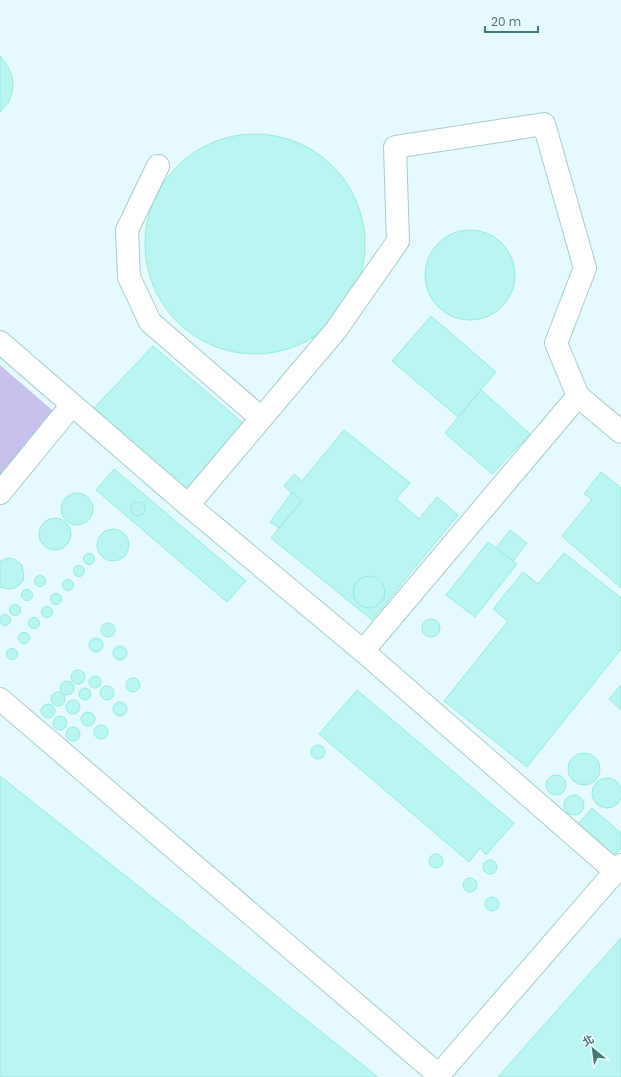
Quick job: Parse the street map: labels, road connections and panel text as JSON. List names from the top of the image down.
{
  "scale_bar": "20 m",
  "north": "top left"
}
